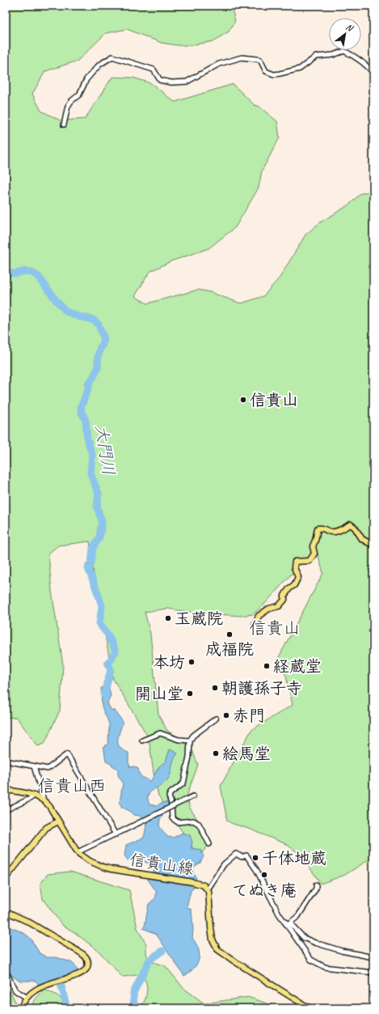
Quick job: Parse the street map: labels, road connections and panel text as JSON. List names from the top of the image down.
{
  "streets": {
    "main road": ["信貴山線"]
  },
  "districts": ["信貴山", "信貴山西"],
  "water": ["大門川"],
  "places": [
    "信貴山",
    "玉蔵院",
    "成福院",
    "本坊",
    "経蔵堂",
    "朝護孫子寺",
    "開山堂",
    "赤門",
    "絵馬堂",
    "千体地蔵",
    "てぬき庵"
  ],
  "north": "top right"
}
